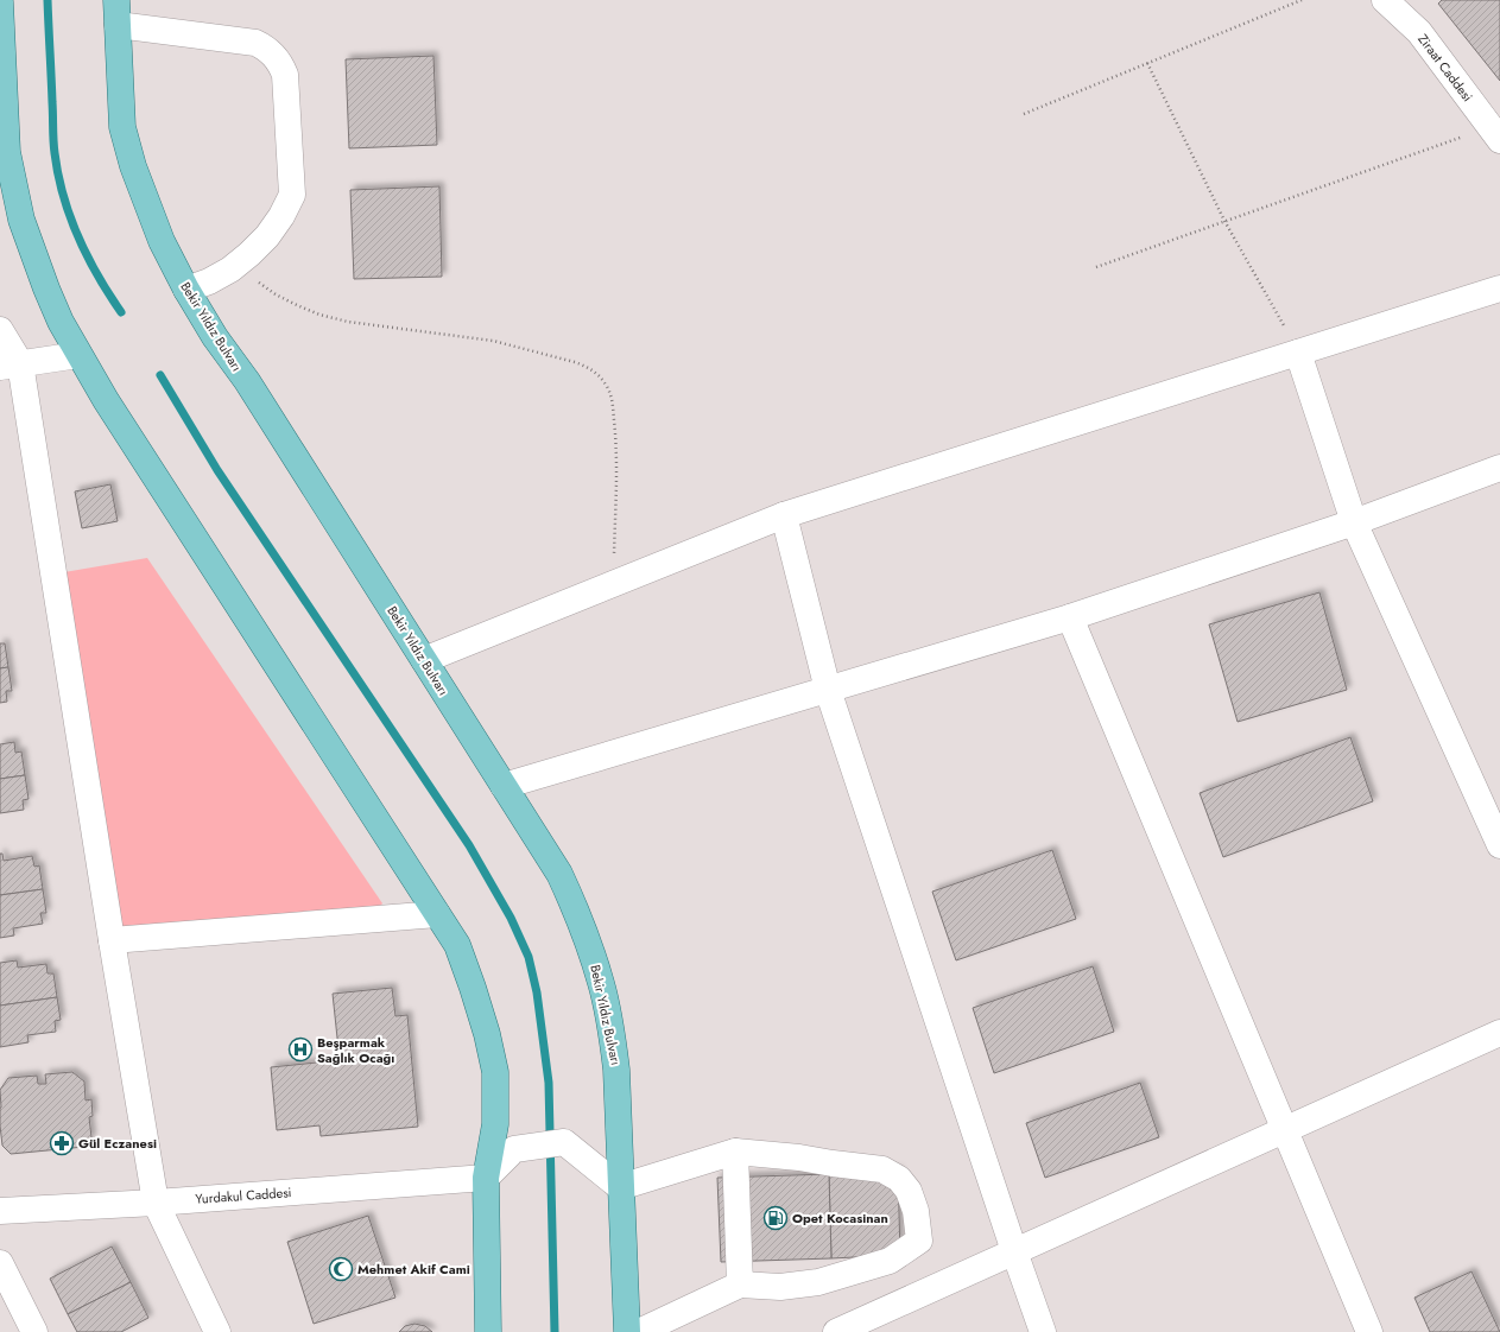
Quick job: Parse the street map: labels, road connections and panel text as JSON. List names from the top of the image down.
{
  "streets": {
    "main road": ["Bekir Yıldız Bulvarı"],
    "street": ["Ziraat Caddesi", "Yurdakul Caddesi"]
  },
  "places": {
    "hospital": ["Beşparmak Sağlık Ocağı"],
    "pharmacy": ["Gül Eczanesi"],
    "fuel station": ["Opet Kocasinan"],
    "mosque": ["Mehmet Akif Cami"]
  }
}
